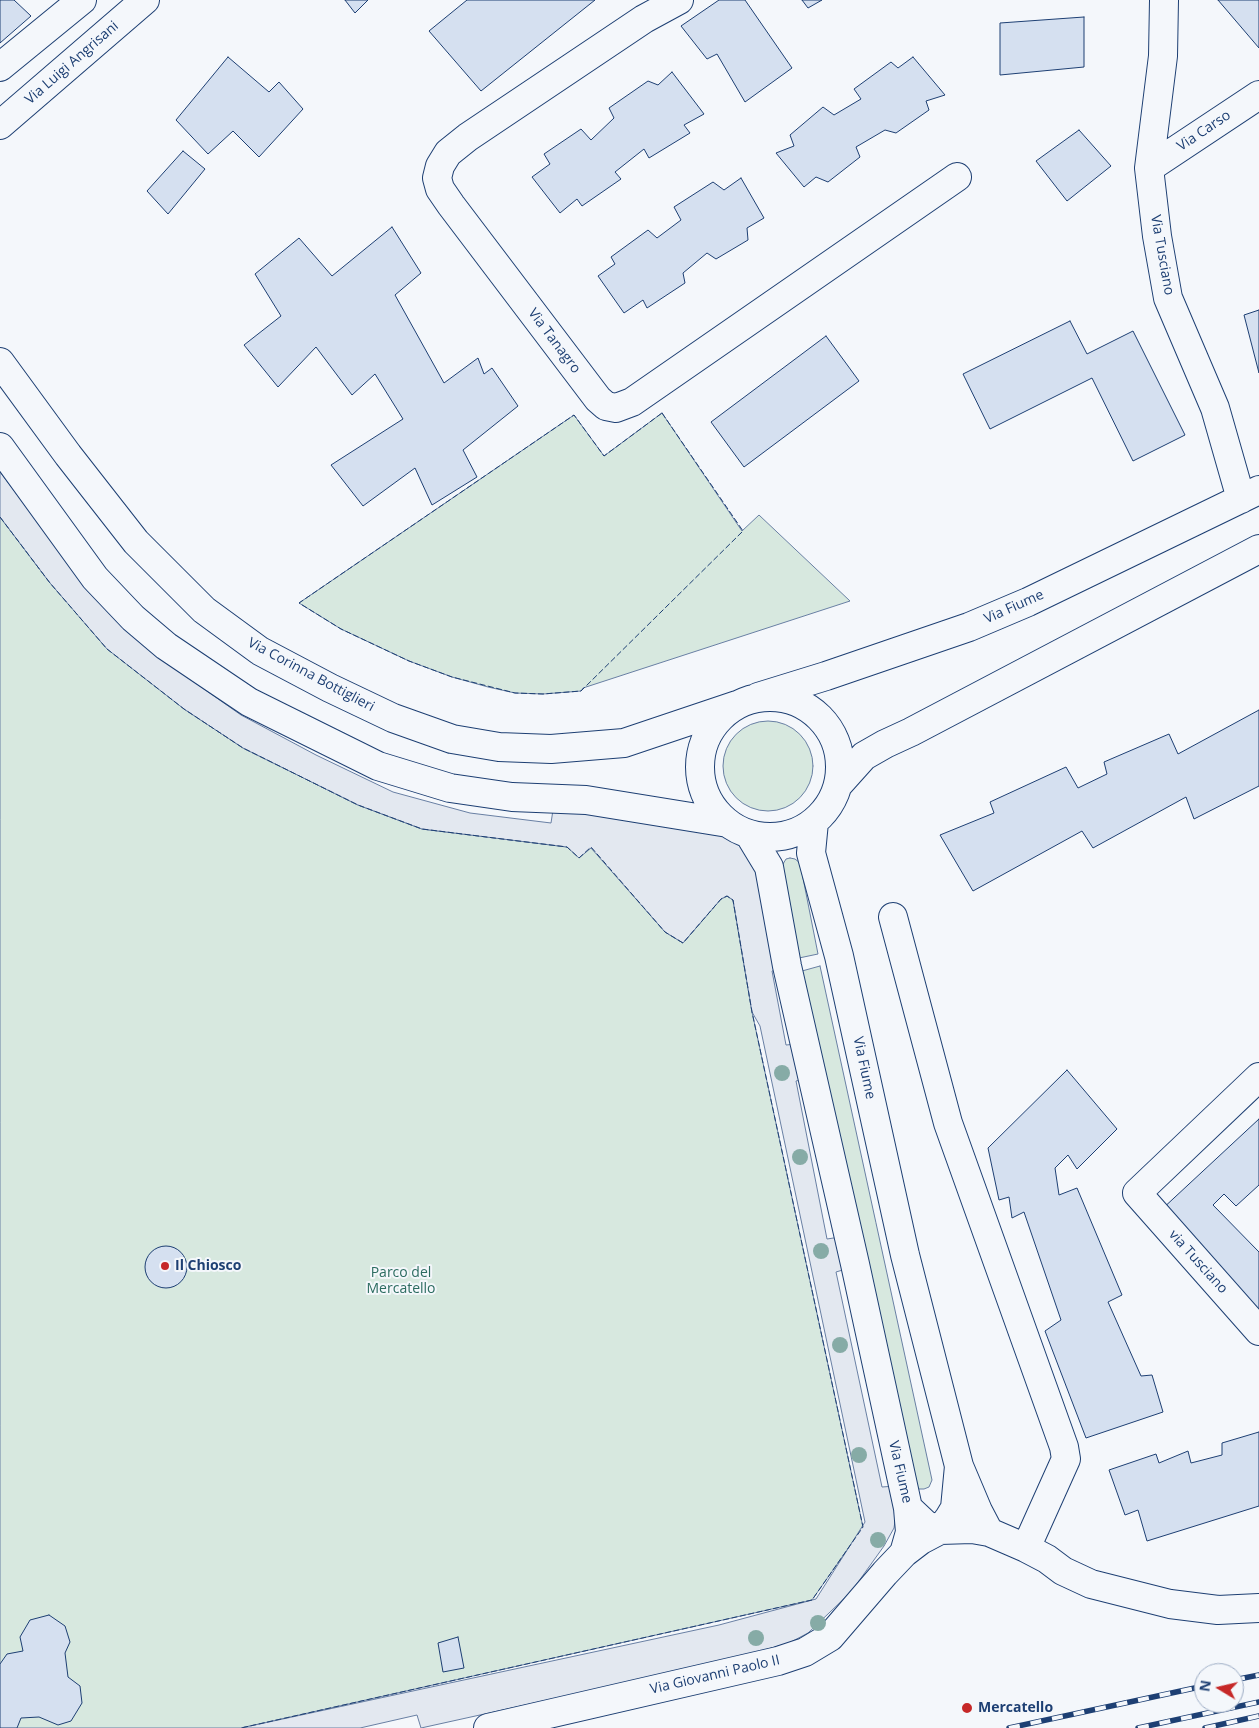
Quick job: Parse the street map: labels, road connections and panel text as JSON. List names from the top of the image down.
{
  "streets": {
    "street": [
      "Via Luigi Angrisani",
      "Via Carso",
      "Via Tusciano",
      "Via Tanagro",
      "Via Fiume",
      "Via Corinna Bottiglieri",
      "via Tusciano",
      "Via Giovanni Paolo II"
    ]
  },
  "crossings": [
    ["Via Carso", "Via Tusciano"],
    ["Via Tusciano", "Via Fiume"],
    ["Via Fiume", "Via Corinna Bottiglieri"],
    ["Via Fiume", "Via Giovanni Paolo II"]
  ],
  "parks": ["Parco del Mercatello"],
  "places": ["Il Chiosco", "Mercatello"],
  "north": "left"
}
